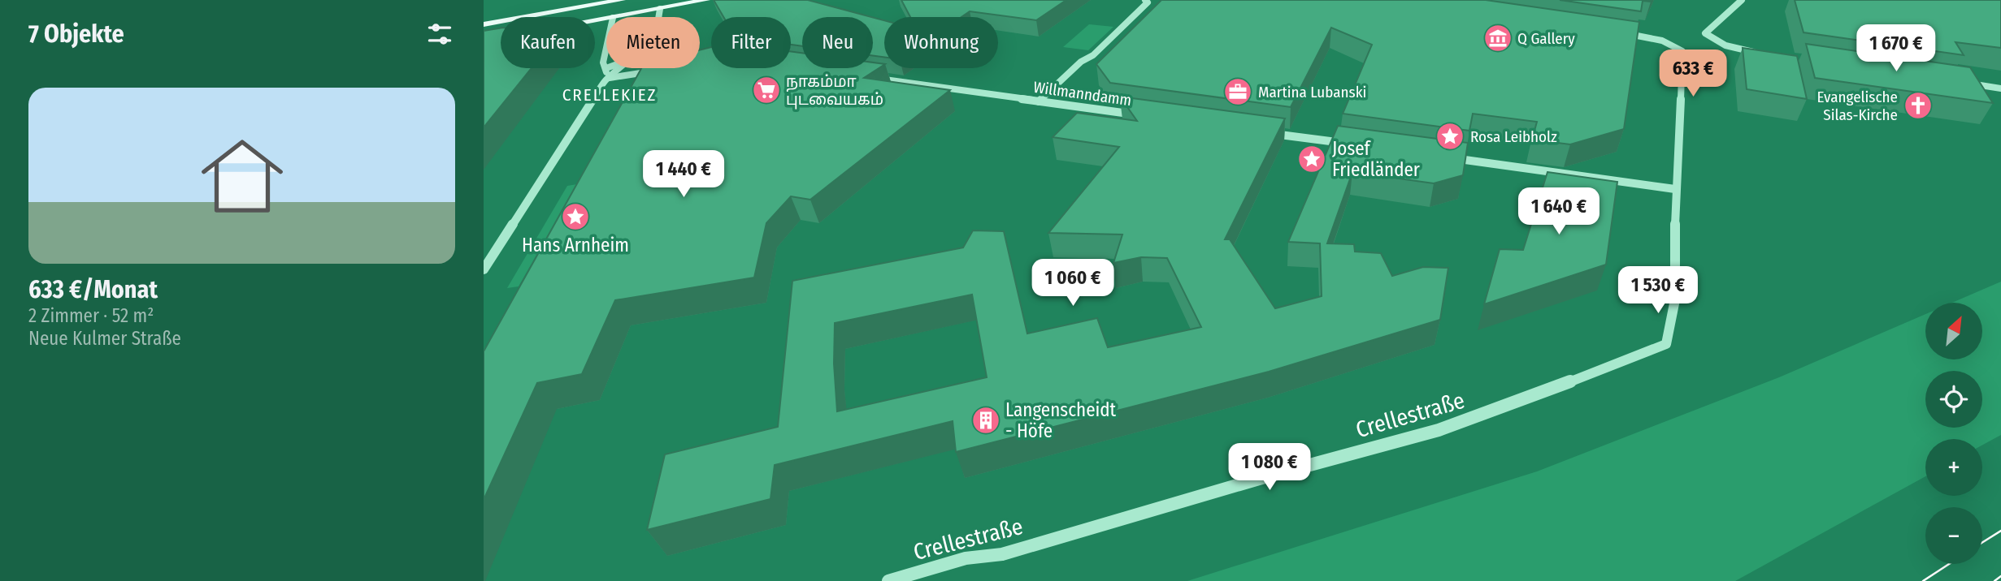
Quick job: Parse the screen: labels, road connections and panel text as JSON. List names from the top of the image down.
{
  "streets": {
    "street": ["Willmanndamm", "Crellestraße"]
  },
  "districts": ["CRELLEKIEZ"],
  "places": {
    "museum": ["Q Gallery"],
    "supermarket": ["நாகம்மா புடவையகம்"],
    "office": ["Martina Lubanski"],
    "church": ["Evangelische Silas-Kirche"],
    "place": ["Rosa Leibholz", "Josef Friedländer", "Hans Arnheim"],
    "building": ["Langenscheidt - Höfe"]
  },
  "north": "top right",
  "page": {
    "heading": "7 Objekte",
    "chip": [
      "Kaufen",
      "Mieten",
      "Filter",
      "Neu",
      "Wohnung"
    ],
    "price": [
      "1 670 €",
      "633 €",
      "1 440 €",
      "1 640 €",
      "1 060 €",
      "1 530 €",
      "1 080 €"
    ],
    "list": [
      {
        "name": "633 €/Monat",
        "note": "2 Zimmer · 52 m² · Neue Kulmer Straße"
      }
    ],
    "map_buttons": ["+", "−"]
  }
}
